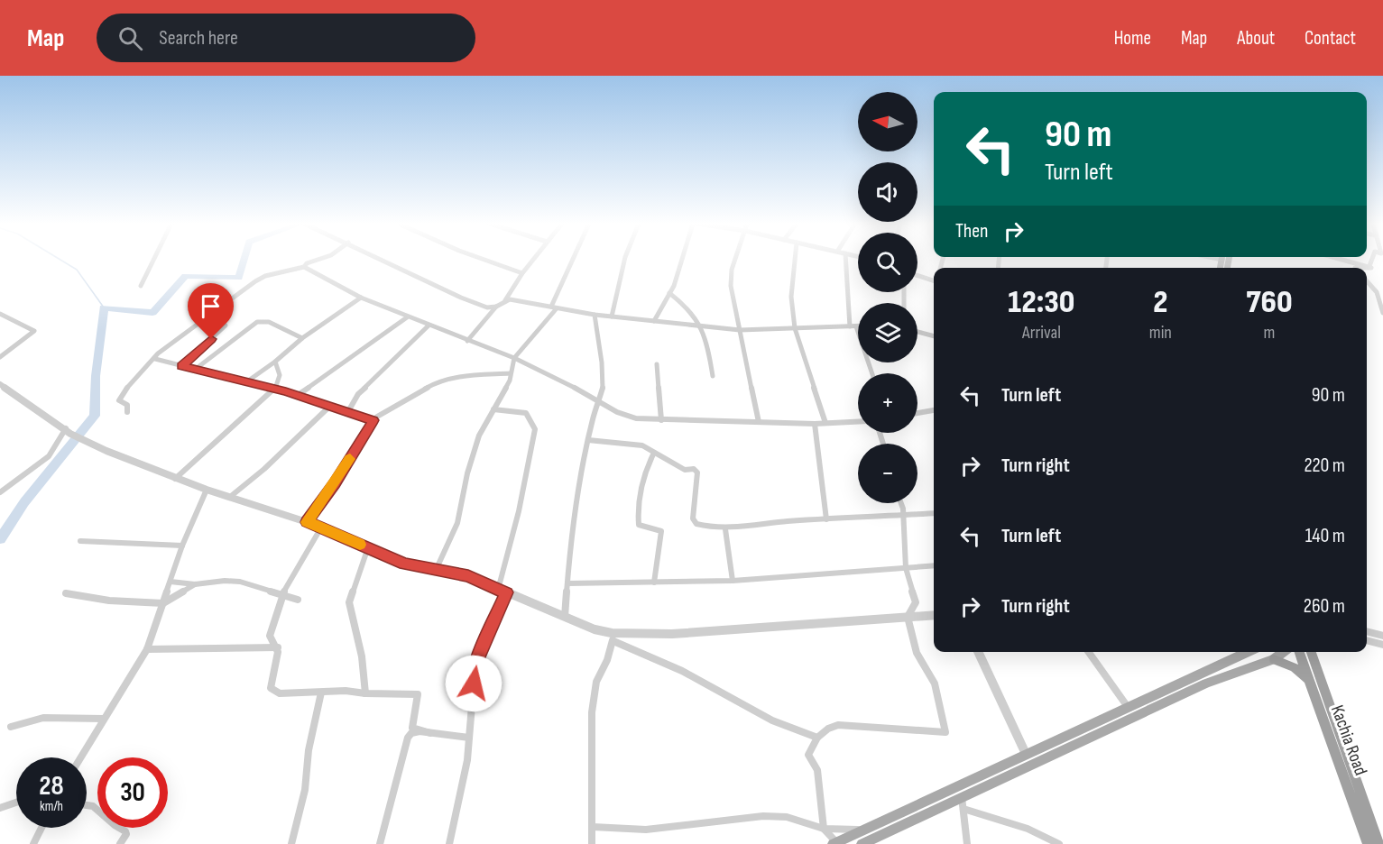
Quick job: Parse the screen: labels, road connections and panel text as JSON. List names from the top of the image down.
{
  "streets": {
    "highway": ["Kachia Road"]
  },
  "north": "left",
  "page": {
    "header": "Map",
    "search": "Search here",
    "nav": [
      "Home",
      "Map",
      "About",
      "Contact"
    ],
    "map_buttons": ["+", "−"],
    "turn": ["90 m", "Turn left"],
    "then": "Then",
    "eta": [
      "12:30",
      "Arrival",
      "2",
      "min",
      "760",
      "m"
    ],
    "list": [
      {
        "name": "Turn left",
        "value": "90 m"
      },
      {
        "name": "Turn right",
        "value": "220 m"
      },
      {
        "name": "Turn left",
        "value": "140 m"
      },
      {
        "name": "Turn right",
        "value": "260 m"
      }
    ],
    "speed": "28 km/h",
    "limit": "30"
  }
}
